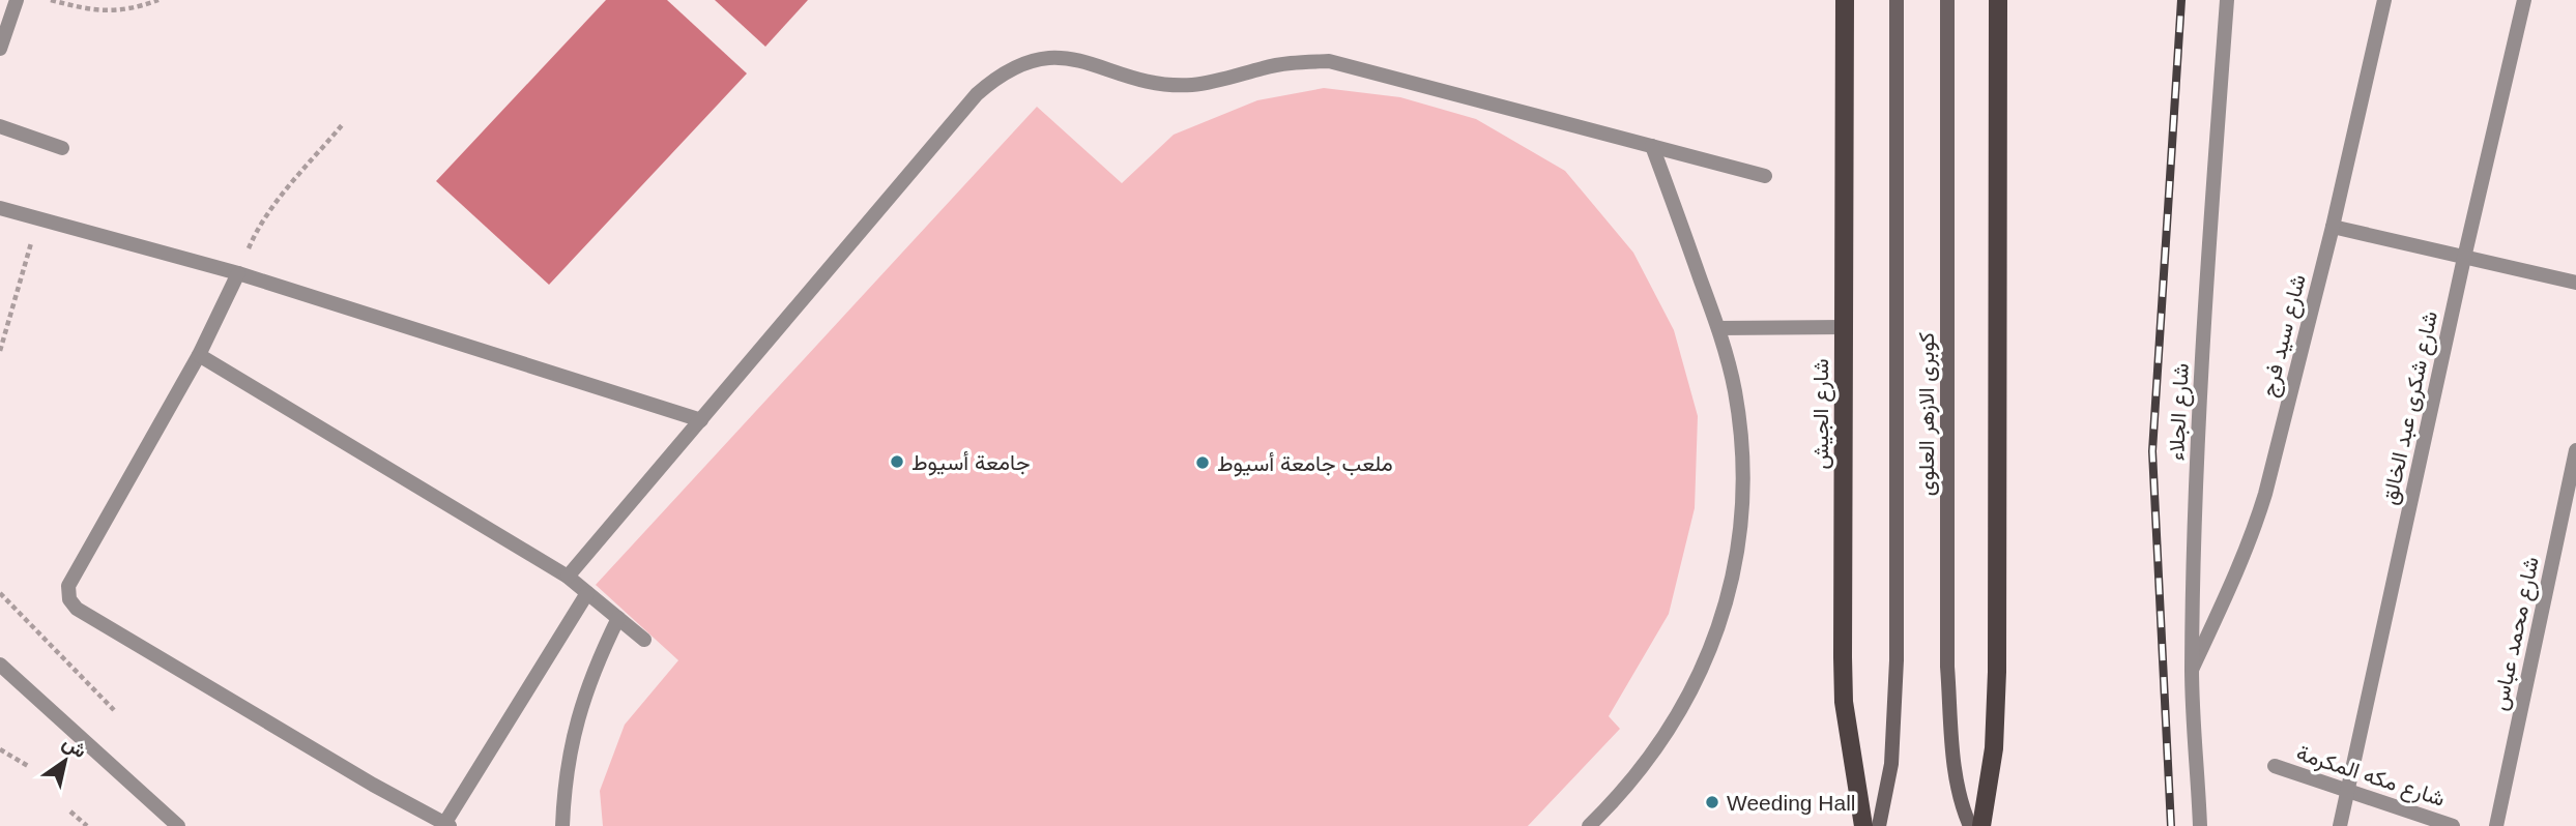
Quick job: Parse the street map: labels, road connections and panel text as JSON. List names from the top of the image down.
{
  "streets": {
    "main road": ["شارع الجيش", "كوبرى الازهر العلوى"],
    "street": [
      "شارع سيد فرج",
      "شارع شكرى عبد الخالق",
      "شارع الجلاء",
      "شارع محمد عباس",
      "شارع مكه المكرمة"
    ]
  },
  "crossings": [
    ["شارع سيد فرج", "شارع الجلاء"],
    ["شارع شكرى عبد الخالق", "شارع مكه المكرمة"]
  ],
  "places": ["جامعة أسيوط", "ملعب جامعة أسيوط", "Weeding Hall"],
  "north": "top right"
}
